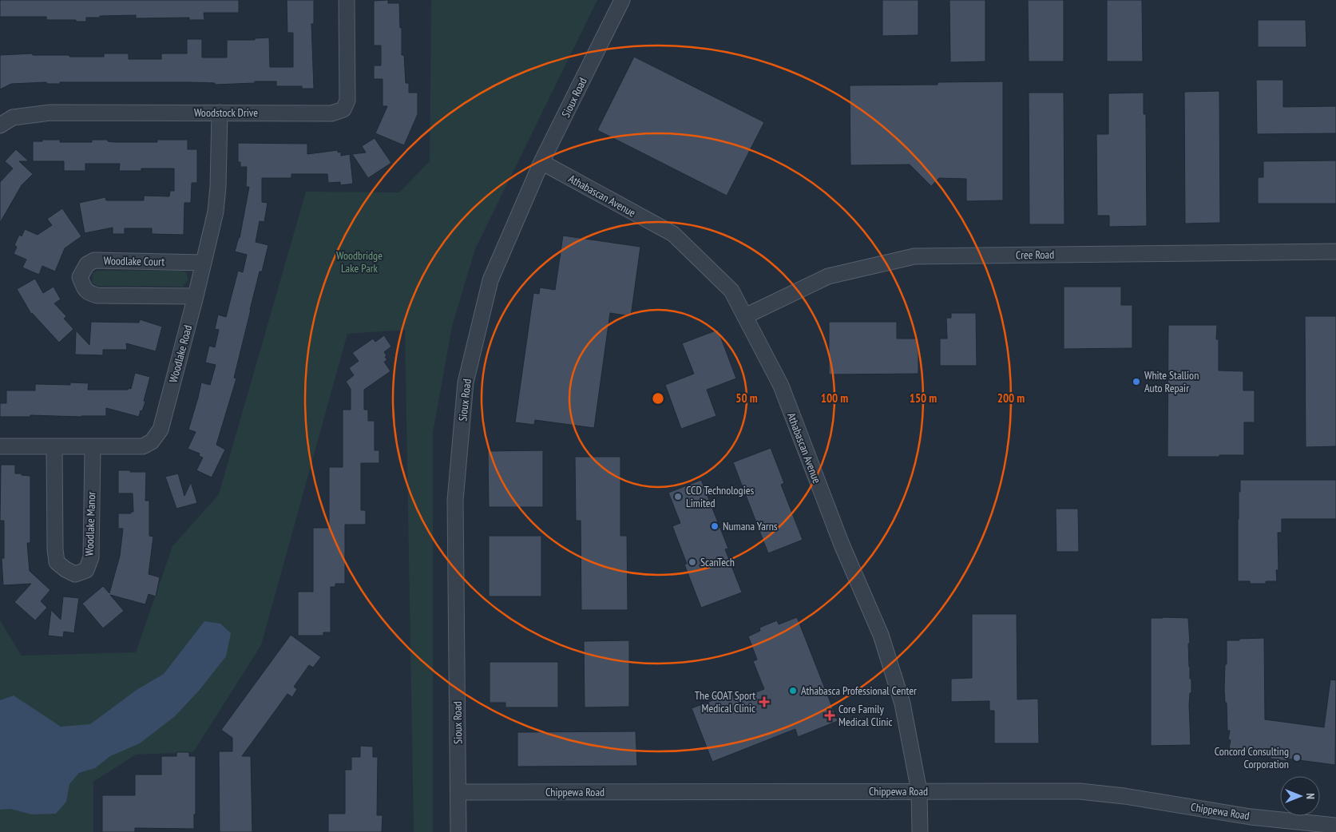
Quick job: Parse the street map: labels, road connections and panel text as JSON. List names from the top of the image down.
{
  "streets": {
    "street": [
      "Sioux Road",
      "Woodstock Drive",
      "Athabascan Avenue",
      "Cree Road",
      "Woodlake Court",
      "Woodlake Road",
      "Woodlake Manor",
      "Chippewa Road"
    ]
  },
  "crossings": [
    ["Sioux Road", "Athabascan Avenue"],
    ["Sioux Road", "Chippewa Road"],
    ["Woodstock Drive", "Woodlake Road"],
    ["Athabascan Avenue", "Cree Road"],
    ["Athabascan Avenue", "Chippewa Road"],
    ["Woodlake Court", "Woodlake Road"],
    ["Woodlake Road", "Woodlake Manor"]
  ],
  "parks": ["Woodbridge Lake Park"],
  "places": {
    "other": [
      "White Stallion Auto Repair",
      "CCD Technologies Limited",
      "Numana Yarns",
      "ScanTech",
      "Athabasca Professional Center",
      "Concord Consulting Corporation"
    ],
    "health": ["The GOAT Sport Medical Clinic", "Core Family Medical Clinic"]
  },
  "north": "right",
  "rings": [
    "50 m",
    "100 m",
    "150 m",
    "200 m"
  ]
}
